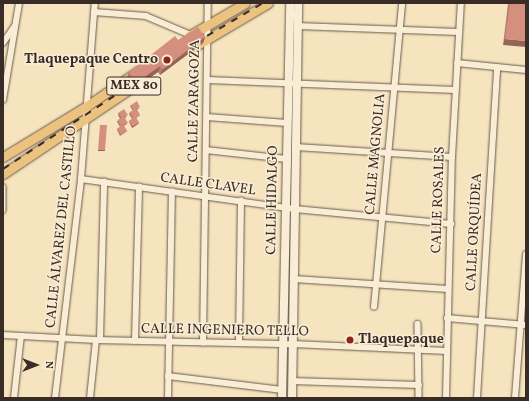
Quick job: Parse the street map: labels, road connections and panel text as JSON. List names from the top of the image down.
{
  "streets": {
    "main road": ["MEX 80"],
    "street": [
      "CALLE ZARAGOZA",
      "CALLE MAGNOLIA",
      "CALLE CLAVEL",
      "CALLE HIDALGO",
      "CALLE ROSALES",
      "CALLE ÁLVAREZ DEL CASTILLO",
      "CALLE ORQUÍDEA",
      "CALLE INGENIERO TELLO"
    ]
  },
  "crossings": [
    ["MEX 80", "CALLE ÁLVAREZ DEL CASTILLO"],
    ["CALLE ZARAGOZA", "CALLE CLAVEL"],
    ["CALLE ZARAGOZA", "CALLE INGENIERO TELLO"],
    ["CALLE MAGNOLIA", "CALLE CLAVEL"],
    ["CALLE CLAVEL", "CALLE HIDALGO"],
    ["CALLE CLAVEL", "CALLE ROSALES"],
    ["CALLE CLAVEL", "CALLE ÁLVAREZ DEL CASTILLO"],
    ["CALLE HIDALGO", "CALLE INGENIERO TELLO"],
    ["CALLE ROSALES", "CALLE INGENIERO TELLO"],
    ["CALLE ÁLVAREZ DEL CASTILLO", "CALLE INGENIERO TELLO"]
  ],
  "places": ["Tlaquepaque Centro", "Tlaquepaque"],
  "north": "right"
}
